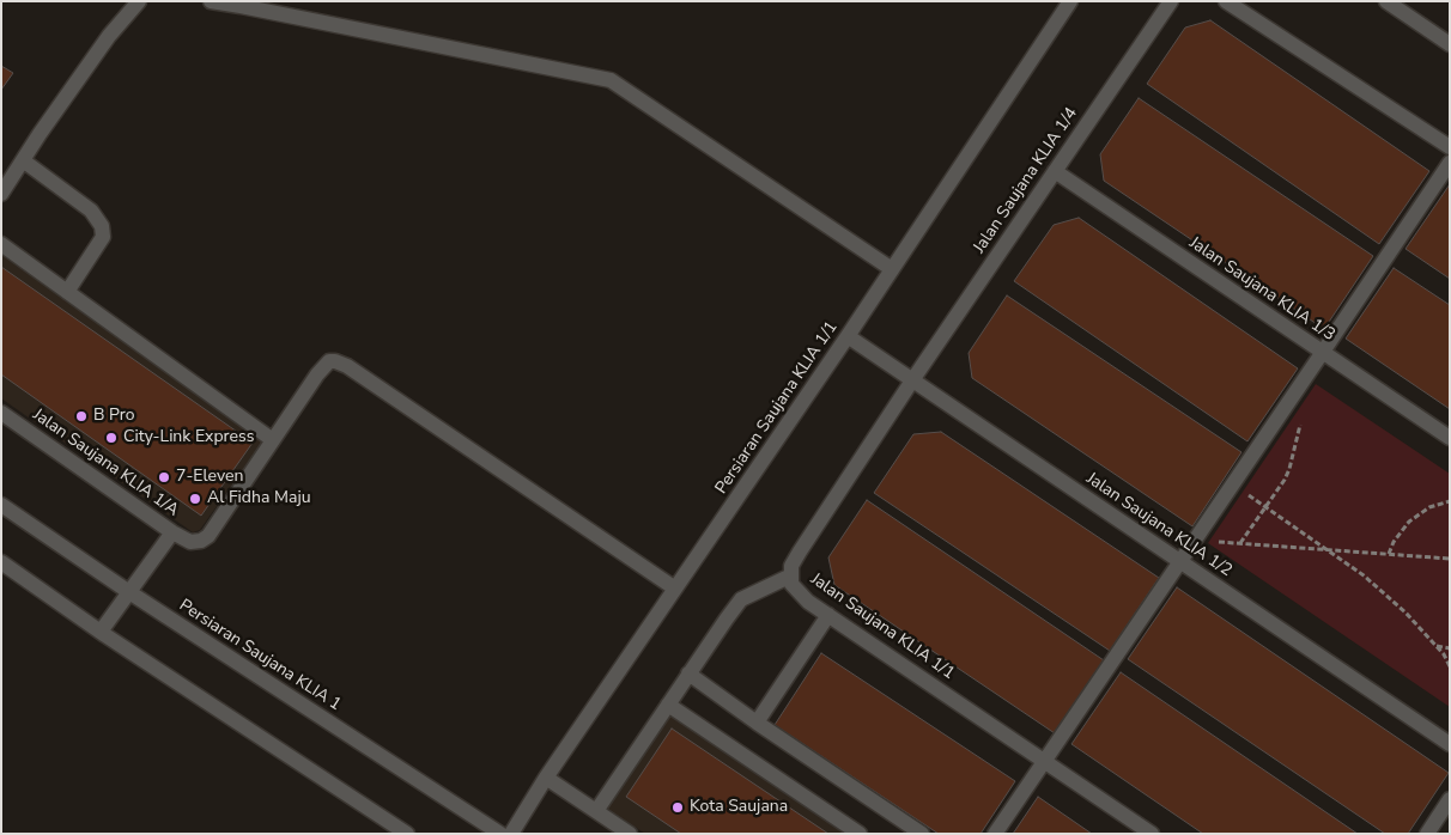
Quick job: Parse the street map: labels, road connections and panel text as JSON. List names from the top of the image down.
{
  "streets": {
    "street": [
      "Jalan Saujana KLIA 1/4",
      "Jalan Saujana KLIA 1/3",
      "Persiaran Saujana KLIA 1/1",
      "Jalan Saujana KLIA 1/A",
      "Jalan Saujana KLIA 1/2",
      "Jalan Saujana KLIA 1/1",
      "Persiaran Saujana KLIA 1"
    ]
  },
  "crossings": [
    ["Jalan Saujana KLIA 1/4", "Jalan Saujana KLIA 1/3"],
    ["Jalan Saujana KLIA 1/4", "Jalan Saujana KLIA 1/2"],
    ["Jalan Saujana KLIA 1/4", "Jalan Saujana KLIA 1/1"],
    ["Persiaran Saujana KLIA 1/1", "Jalan Saujana KLIA 1/2"],
    ["Jalan Saujana KLIA 1/2", "Jalan Saujana KLIA 1/1"]
  ],
  "places": [
    "B Pro",
    "City-Link Express",
    "7-Eleven",
    "Al Fidha Maju",
    "Kota Saujana"
  ]
}
